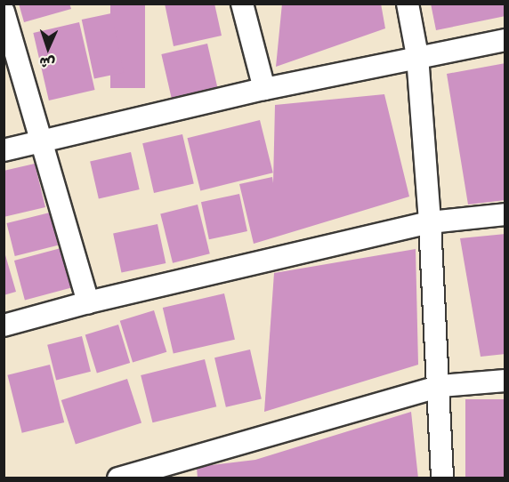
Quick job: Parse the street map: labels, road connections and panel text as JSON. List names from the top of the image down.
{
  "north": "bottom"
}
